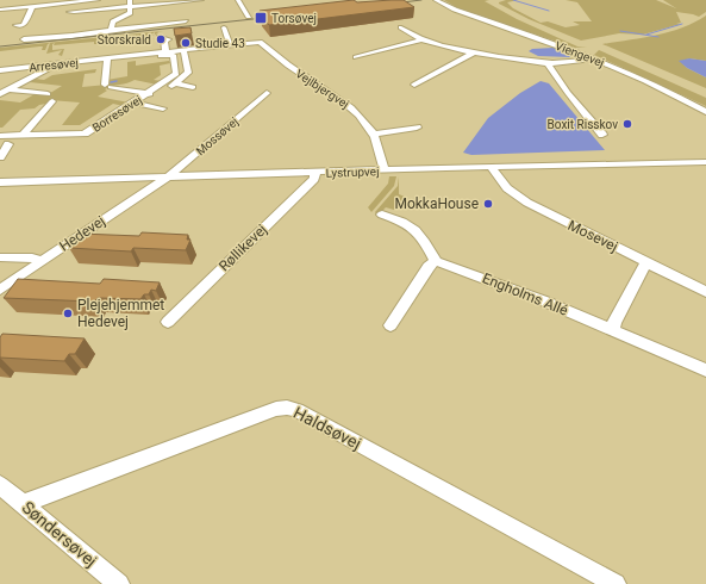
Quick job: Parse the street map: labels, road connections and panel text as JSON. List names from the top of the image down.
{
  "streets": {
    "street": [
      "Viengevej",
      "Arresøvej",
      "Vejlbjergvej",
      "Borresøvej",
      "Mossøvej",
      "Lystrupvej",
      "Hedevej",
      "Mosevej",
      "Røllikevej",
      "Engholms Allé",
      "Haldsøvej",
      "Søndersøvej"
    ]
  },
  "crossings": [
    ["Arresøvej", "Vejlbjergvej"],
    ["Arresøvej", "Borresøvej"],
    ["Vejlbjergvej", "Lystrupvej"],
    ["Mossøvej", "Lystrupvej"],
    ["Mossøvej", "Hedevej"],
    ["Lystrupvej", "Hedevej"],
    ["Lystrupvej", "Mosevej"],
    ["Lystrupvej", "Røllikevej"],
    ["Haldsøvej", "Søndersøvej"]
  ],
  "places": {
    "transit": ["Torsøvej"],
    "other": [
      "Storskrald",
      "Studie 43",
      "Boxit Risskov",
      "MokkaHouse",
      "Plejehjemmet Hedevej"
    ]
  }
}
